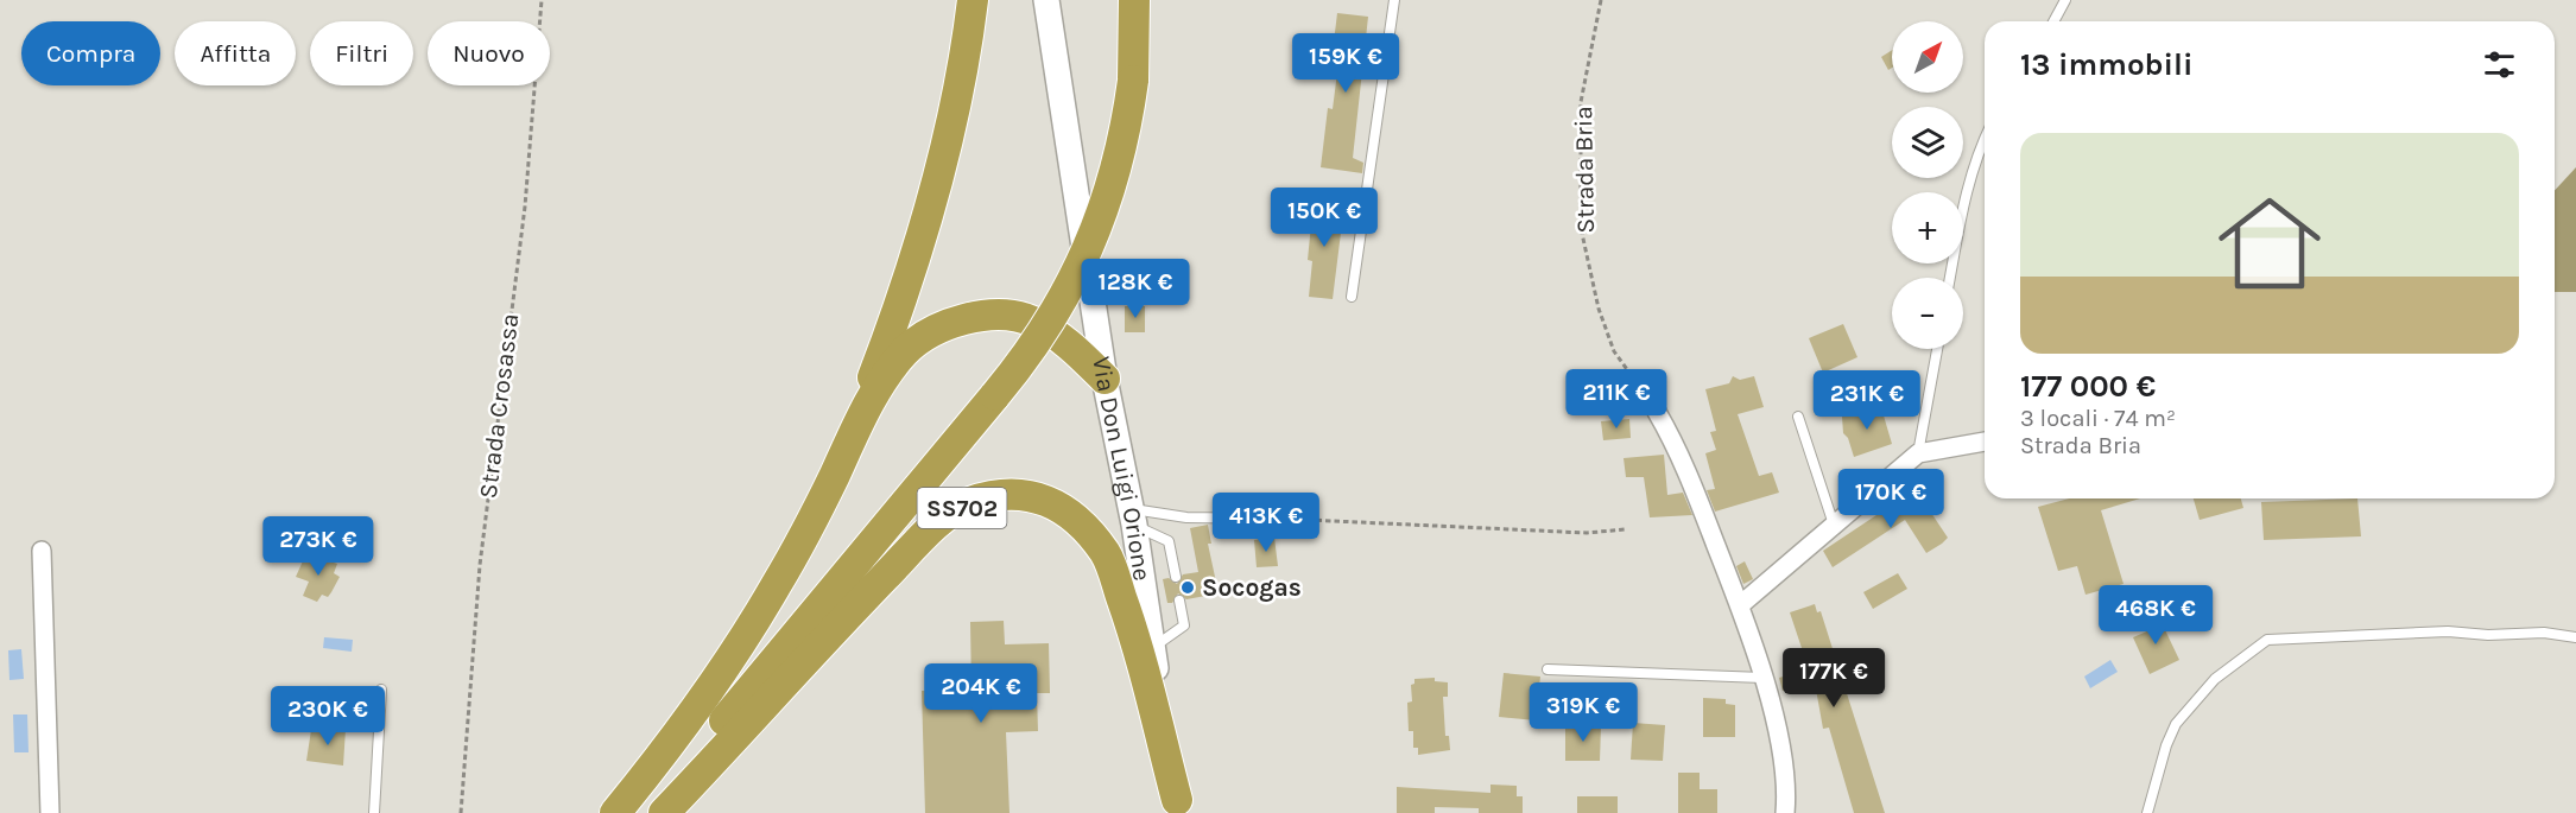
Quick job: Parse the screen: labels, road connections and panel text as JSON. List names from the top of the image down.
{
  "streets": {
    "highway": ["SS702"],
    "main road": ["Via Don Luigi Orione"],
    "path": ["Strada Bria", "Strada Crosassa"]
  },
  "crossings": [
    ["Via Don Luigi Orione", "SS702"]
  ],
  "places": ["Socogas"],
  "north": "top right",
  "page": {
    "map_buttons": ["+", "−"],
    "chip": [
      "Compra",
      "Affitta",
      "Filtri",
      "Nuovo"
    ],
    "heading": "13 immobili",
    "price": [
      "159K €",
      "150K €",
      "128K €",
      "211K €",
      "231K €",
      "170K €",
      "413K €",
      "273K €",
      "468K €",
      "177K €",
      "204K €",
      "319K €",
      "230K €"
    ],
    "list": [
      {
        "name": "177 000 €",
        "note": "3 locali · 74 m² · Strada Bria"
      }
    ]
  }
}
